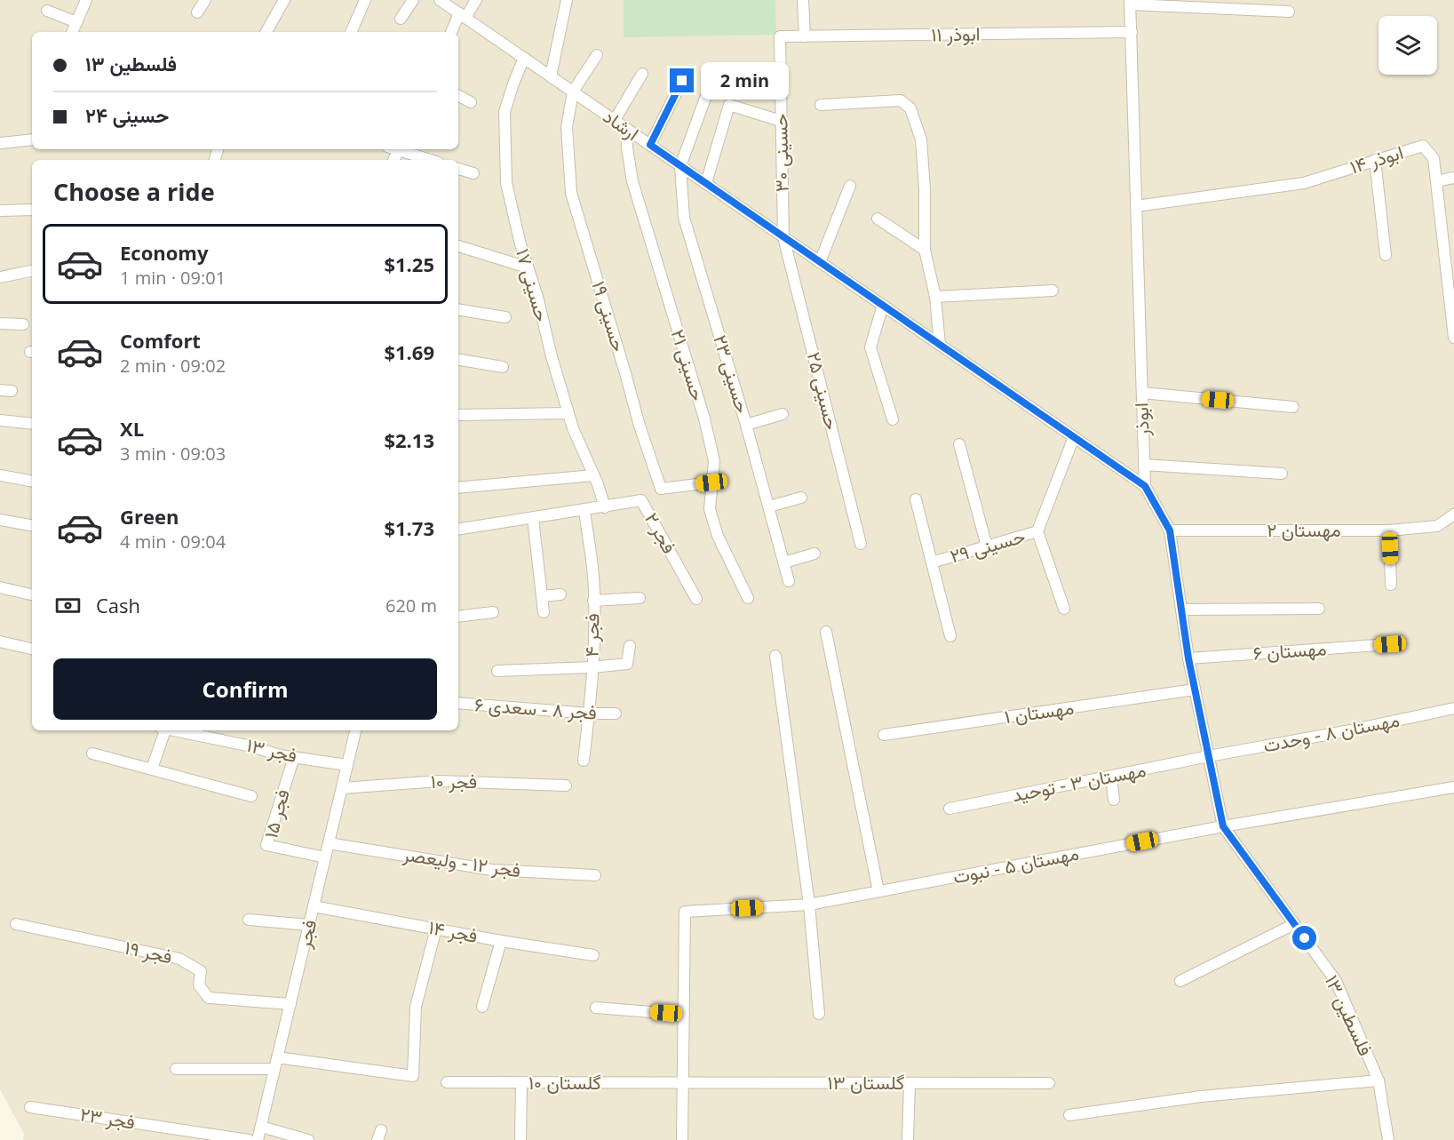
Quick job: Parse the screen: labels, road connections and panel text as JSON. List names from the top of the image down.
{
  "streets": {
    "street": [
      "ابوذر ۱۱",
      "ارشاد",
      "حسینی ۳۰",
      "ابوذر ۱۴",
      "حسینی ۱۷",
      "حسینی ۱۹",
      "حسینی ۲۱",
      "حسینی ۲۳",
      "حسینی ۲۵",
      "ابوذر",
      "مهستان ۲",
      "فجر ۲",
      "حسینی ۲۹",
      "فجر ۴",
      "مهستان ۶",
      "فجر ۸ - سعدی ۶",
      "مهستان ۱",
      "مهستان ۸ - وحدت",
      "فجر ۱۳",
      "فجر ۱۰",
      "مهستان ۳ - توحید",
      "فجر ۱۵",
      "فجر ۱۲ - ولیعصر",
      "مهستان ۵ - نبوت",
      "فجر ۱۴",
      "فجر",
      "فجر ۱۹",
      "فلسطین ۱۳",
      "گلستان ۱۰",
      "گلستان ۱۳",
      "فجر ۲۳"
    ]
  },
  "crossings": [
    ["ابوذر ۱۱", "حسینی ۳۰"],
    ["ابوذر ۱۱", "ابوذر"],
    ["ارشاد", "حسینی ۳۰"],
    ["ارشاد", "حسینی ۱۷"],
    ["ارشاد", "حسینی ۱۹"],
    ["ارشاد", "حسینی ۲۱"],
    ["ارشاد", "حسینی ۲۳"],
    ["ارشاد", "حسینی ۲۵"],
    ["ارشاد", "ابوذر"],
    ["ارشاد", "حسینی ۲۹"],
    ["حسینی ۳۰", "حسینی ۲۵"],
    ["ابوذر ۱۴", "ابوذر"],
    ["حسینی ۱۷", "فجر ۲"],
    ["حسینی ۱۹", "حسینی ۲۱"],
    ["ابوذر", "مهستان ۲"],
    ["ابوذر", "مهستان ۶"],
    ["ابوذر", "مهستان ۱"],
    ["ابوذر", "مهستان ۸ - وحدت"],
    ["ابوذر", "مهستان ۳ - توحید"],
    ["ابوذر", "مهستان ۵ - نبوت"],
    ["ابوذر", "فلسطین ۱۳"],
    ["فجر ۴", "فجر ۸ - سعدی ۶"],
    ["مهستان ۸ - وحدت", "مهستان ۳ - توحید"],
    ["فجر ۱۳", "فجر ۱۵"],
    ["فجر ۱۳", "فجر"],
    ["فجر ۱۰", "فجر"],
    ["فجر ۱۵", "فجر"],
    ["فجر ۱۲ - ولیعصر", "فجر"],
    ["مهستان ۵ - نبوت", "فلسطین ۱۳"],
    ["فجر ۱۴", "فجر"],
    ["فجر", "فجر ۱۹"],
    ["گلستان ۱۰", "گلستان ۱۳"]
  ],
  "page": {
    "banner": ["فلسطین ۱۳", "حسینی ۲۴"],
    "bubble": "2 min",
    "heading": "Choose a ride",
    "list": [
      {
        "name": "Economy",
        "note": "1 min · 09:01",
        "value": "$1.25"
      },
      {
        "name": "Comfort",
        "note": "2 min · 09:02",
        "value": "$1.69"
      },
      {
        "name": "XL",
        "note": "3 min · 09:03",
        "value": "$2.13"
      },
      {
        "name": "Green",
        "note": "4 min · 09:04",
        "value": "$1.73"
      }
    ],
    "pay": ["Cash", "620 m"],
    "buttons": "Confirm"
  }
}
